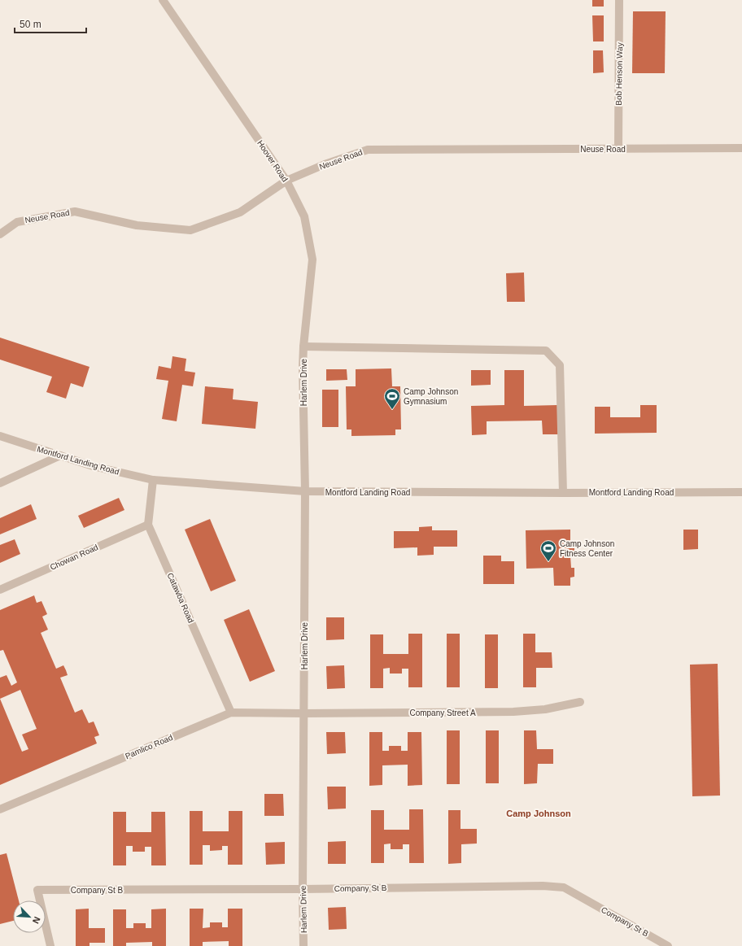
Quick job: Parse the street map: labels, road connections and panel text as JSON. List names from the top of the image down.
{
  "streets": {
    "street": [
      "Bob Henson Way",
      "Neuse Road",
      "Hoover Road",
      "Harlem Drive",
      "Montford Landing Road",
      "Chowan Road",
      "Catawba Road",
      "Company Street A",
      "Pamlico Road",
      "Company St B"
    ]
  },
  "crossings": [
    ["Bob Henson Way", "Neuse Road"],
    ["Neuse Road", "Hoover Road"],
    ["Hoover Road", "Harlem Drive"],
    ["Harlem Drive", "Montford Landing Road"],
    ["Harlem Drive", "Company Street A"],
    ["Harlem Drive", "Pamlico Road"],
    ["Harlem Drive", "Company St B"],
    ["Chowan Road", "Catawba Road"],
    ["Catawba Road", "Pamlico Road"],
    ["Company Street A", "Pamlico Road"]
  ],
  "districts": ["Camp Johnson"],
  "places": {
    "sports": ["Camp Johnson Gymnasium", "Camp Johnson Fitness Center"]
  },
  "scale_bar": "50 m",
  "north": "bottom right"
}
